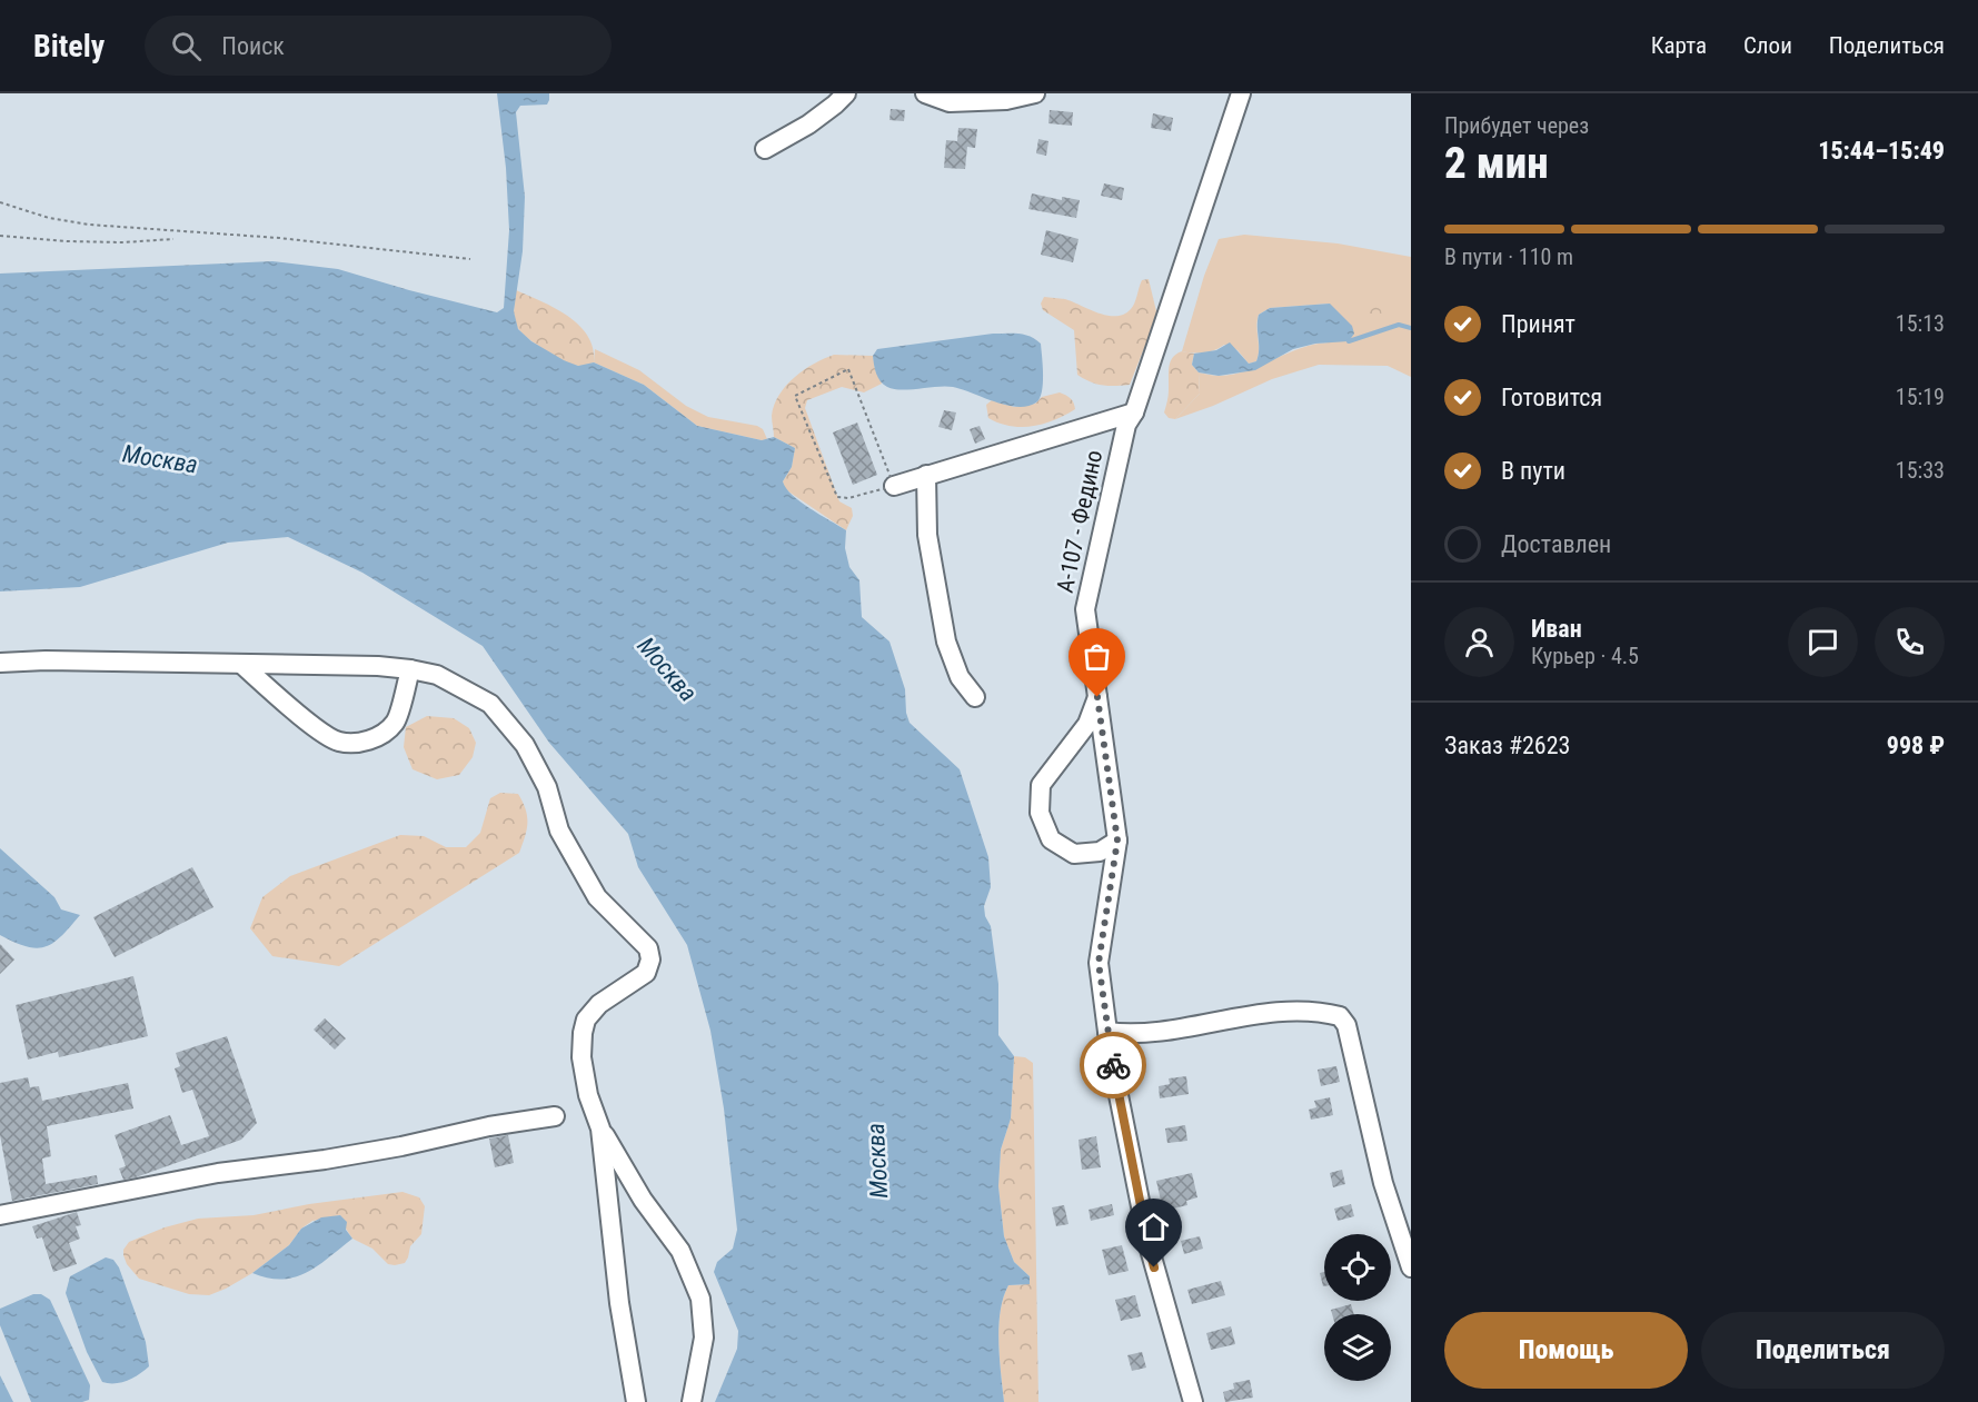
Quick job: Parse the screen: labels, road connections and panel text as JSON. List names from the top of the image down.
{
  "streets": {
    "street": ["А-107 - Федино"]
  },
  "water": ["Москва"],
  "page": {
    "header": "Bitely",
    "search": "Поиск",
    "nav": ["Карта", "Слои", "Поделиться"],
    "heading": ["2 мин", "Прибудет через", "15:44–15:49"],
    "panel": [
      "Иван",
      "Курьер · 4.5",
      "Заказ #2623",
      "998 ₽"
    ],
    "bar": "В пути · 110 m",
    "list": [
      ["Принят", "15:13"],
      ["Готовится", "15:19"],
      ["В пути", "15:33"],
      "Доставлен"
    ],
    "buttons": ["Помощь", "Поделиться"]
  }
}
